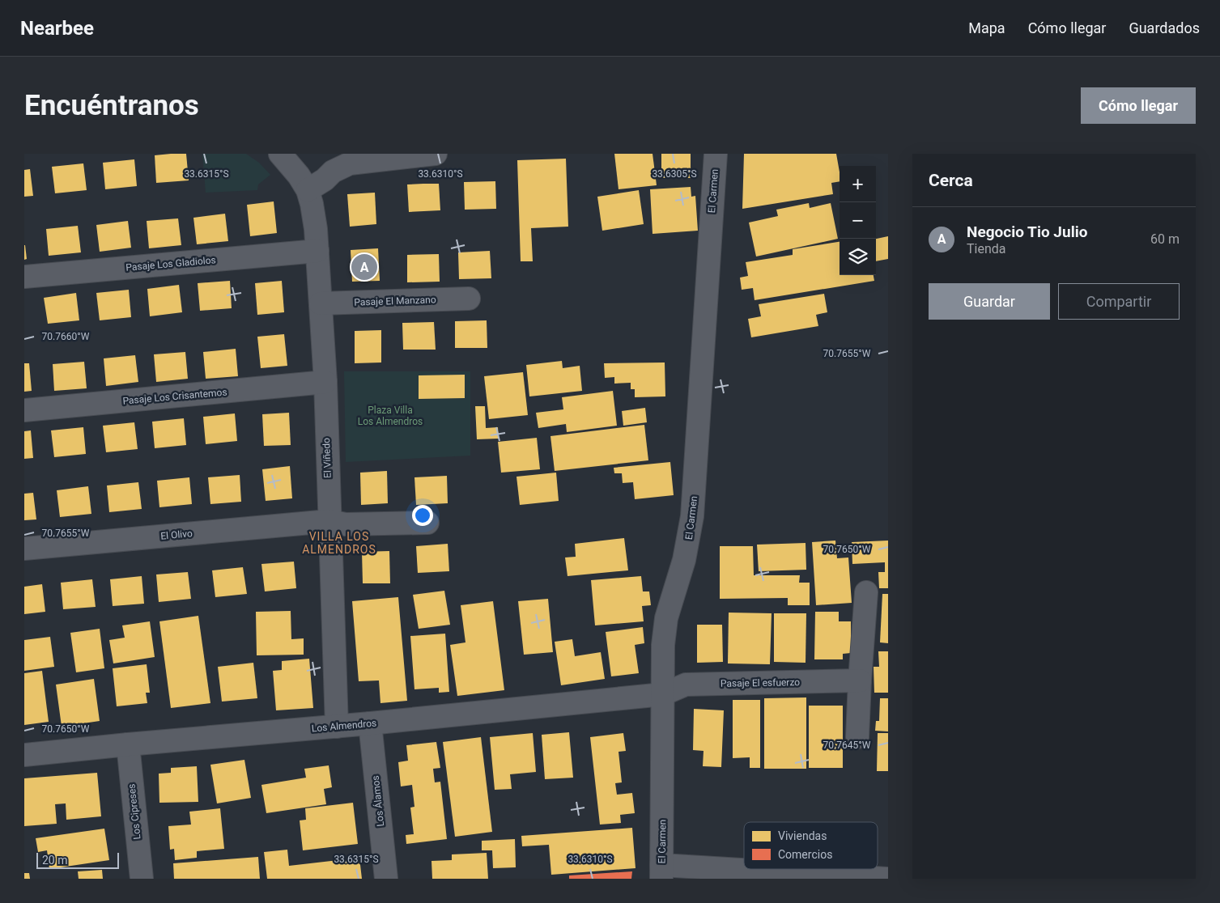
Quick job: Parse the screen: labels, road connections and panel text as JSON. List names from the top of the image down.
{
  "streets": {
    "street": [
      "El Carmen",
      "Pasaje Los Gladiolos",
      "Pasaje El Manzano",
      "Pasaje Los Crisantemos",
      "El Viñedo",
      "El Olivo",
      "Pasaje El esfuerzo",
      "Los Almendros",
      "Los Álamos",
      "Los Cipreses"
    ]
  },
  "crossings": [
    ["El Carmen", "Pasaje El esfuerzo"],
    ["El Carmen", "Los Almendros"],
    ["Pasaje Los Gladiolos", "El Viñedo"],
    ["Pasaje El Manzano", "El Viñedo"],
    ["Pasaje Los Crisantemos", "El Viñedo"],
    ["El Viñedo", "El Olivo"],
    ["El Viñedo", "Los Almendros"],
    ["Pasaje El esfuerzo", "Los Almendros"],
    ["Los Almendros", "Los Álamos"],
    ["Los Almendros", "Los Cipreses"]
  ],
  "districts": ["VILLA LOS ALMENDROS"],
  "parks": ["Plaza Villa Los Almendros"],
  "legend": ["Viviendas", "Comercios"],
  "scale_bar": "20 m",
  "page": {
    "header": "Nearbee",
    "nav": ["Mapa", "Cómo llegar", "Guardados"],
    "buttons": [
      "Cómo llegar",
      ["Guardar", "Compartir"]
    ],
    "title": "Encuéntranos",
    "heading": "Cerca",
    "map_buttons": ["+", "−"],
    "list": [
      {
        "mark": "A",
        "name": "Negocio Tio Julio",
        "note": "Tienda",
        "value": "60 m"
      }
    ],
    "pins": "A",
    "scale": "20 m"
  },
  "coordinates": [
    "33.6315°S",
    "33.6310°S",
    "33.6305°S",
    "70.7660°W",
    "70.7655°W",
    "70.7650°W",
    "70.7645°W"
  ]
}
